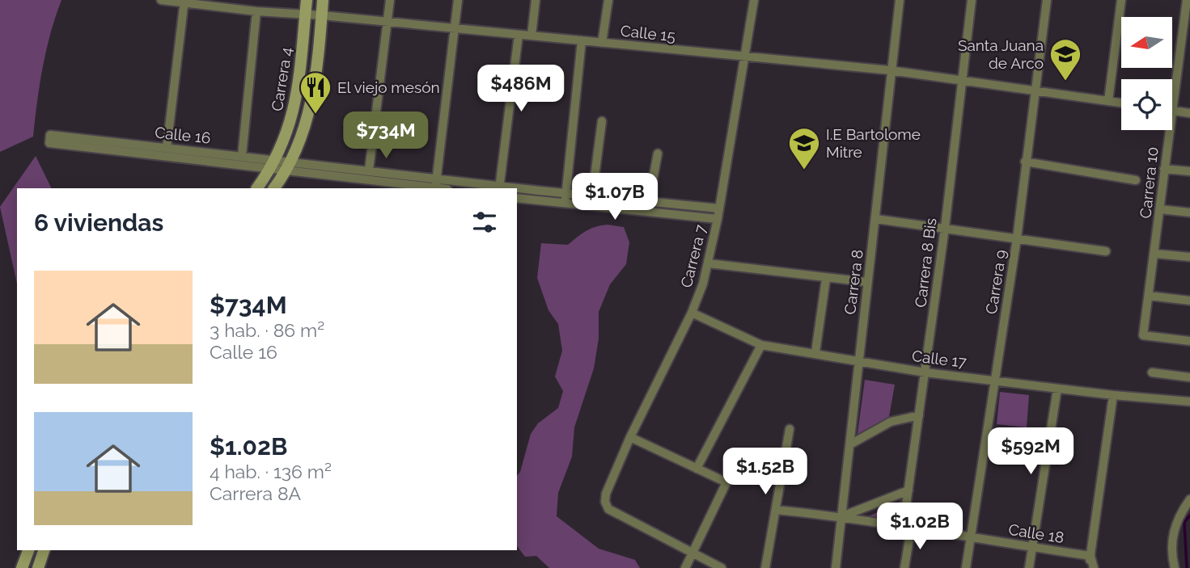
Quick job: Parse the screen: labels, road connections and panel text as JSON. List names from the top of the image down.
{
  "streets": {
    "main road": ["Carrera 4"],
    "street": [
      "Calle 15",
      "Calle 16",
      "Carrera 10",
      "Carrera 7",
      "Carrera 8 Bis",
      "Carrera 8",
      "Carrera 9",
      "Calle 17",
      "Calle 18"
    ]
  },
  "crossings": [
    ["Calle 15", "Carrera 4"],
    ["Calle 15", "Carrera 7"],
    ["Calle 15", "Carrera 8 Bis"],
    ["Calle 15", "Carrera 8"],
    ["Calle 15", "Carrera 9"],
    ["Carrera 4", "Calle 16"],
    ["Calle 16", "Carrera 7"],
    ["Carrera 7", "Calle 17"],
    ["Carrera 8 Bis", "Calle 17"],
    ["Carrera 8 Bis", "Calle 18"],
    ["Carrera 8", "Calle 17"],
    ["Carrera 8", "Calle 18"],
    ["Carrera 9", "Calle 17"],
    ["Carrera 9", "Calle 18"]
  ],
  "places": {
    "school or university": ["Santa Juana de Arco", "I.E Bartolome Mitre"],
    "restaurant": ["El viejo mesón"]
  },
  "north": "left",
  "page": {
    "price": [
      "$486M",
      "$734M",
      "$1.07B",
      "$592M",
      "$1.52B",
      "$1.02B"
    ],
    "heading": "6 viviendas",
    "list": [
      {
        "name": "$734M",
        "note": "3 hab. · 86 m² · Calle 16"
      },
      {
        "name": "$1.02B",
        "note": "4 hab. · 136 m² · Carrera 8A"
      }
    ]
  }
}
